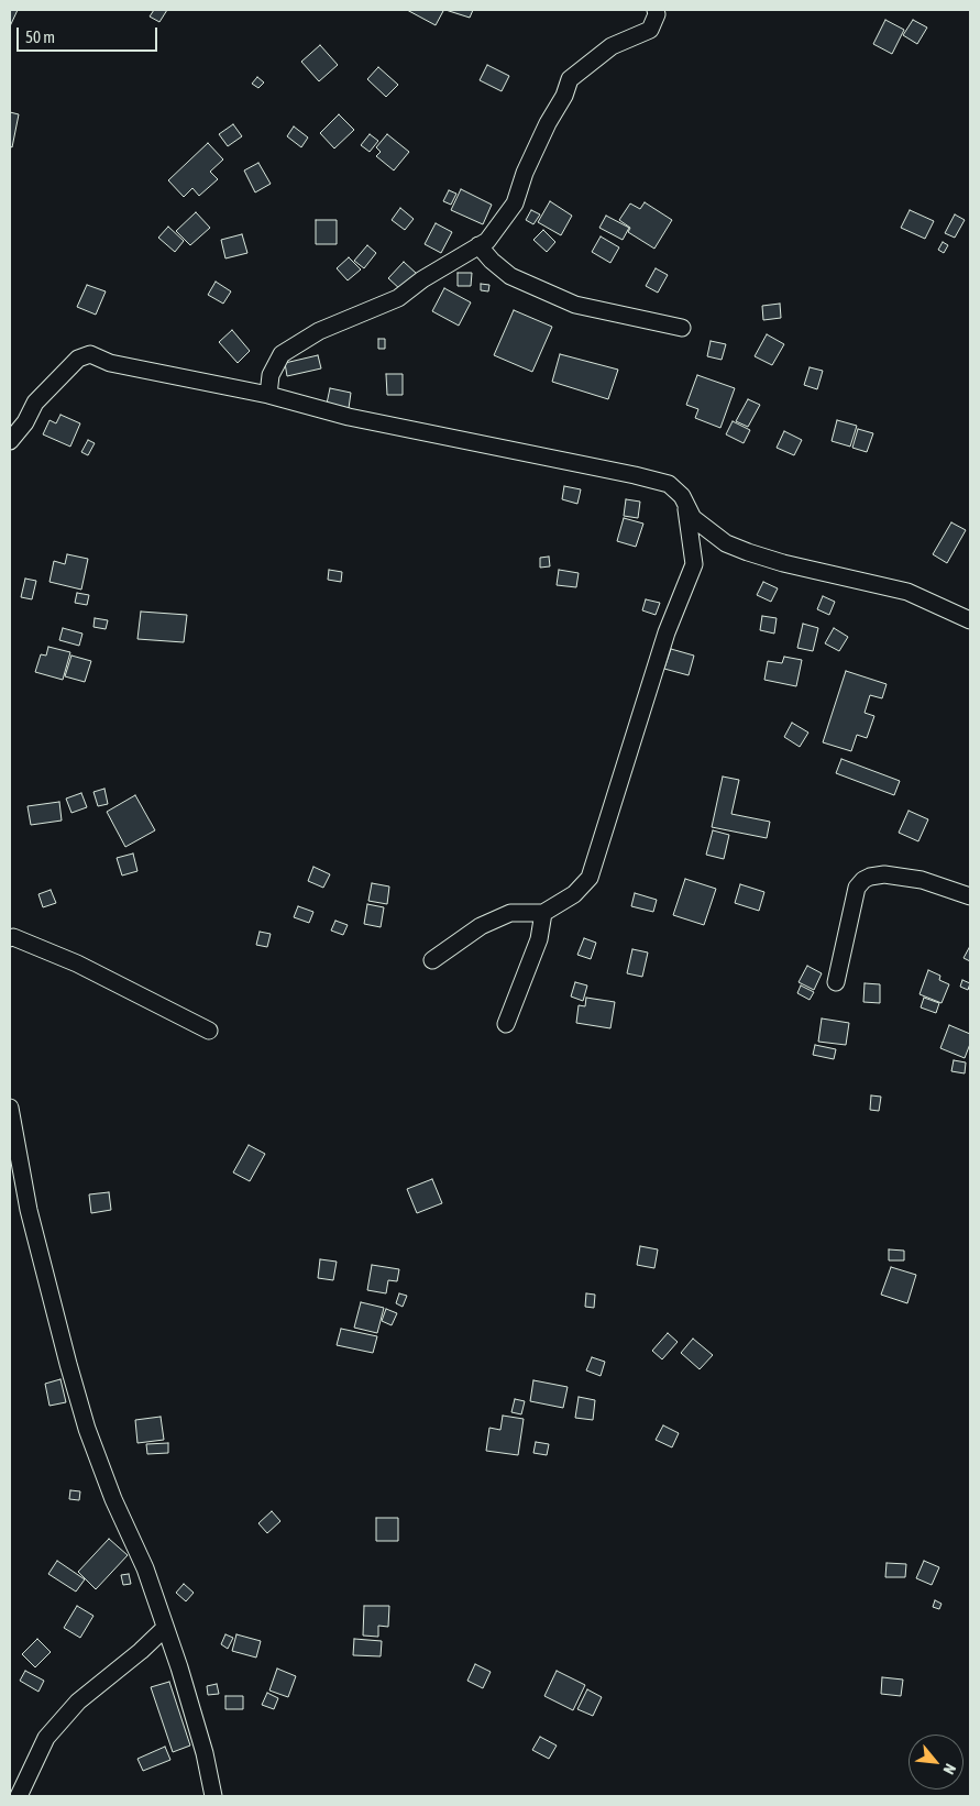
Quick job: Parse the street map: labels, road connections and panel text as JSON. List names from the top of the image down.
{
  "scale_bar": "50 m",
  "north": "bottom right"
}
